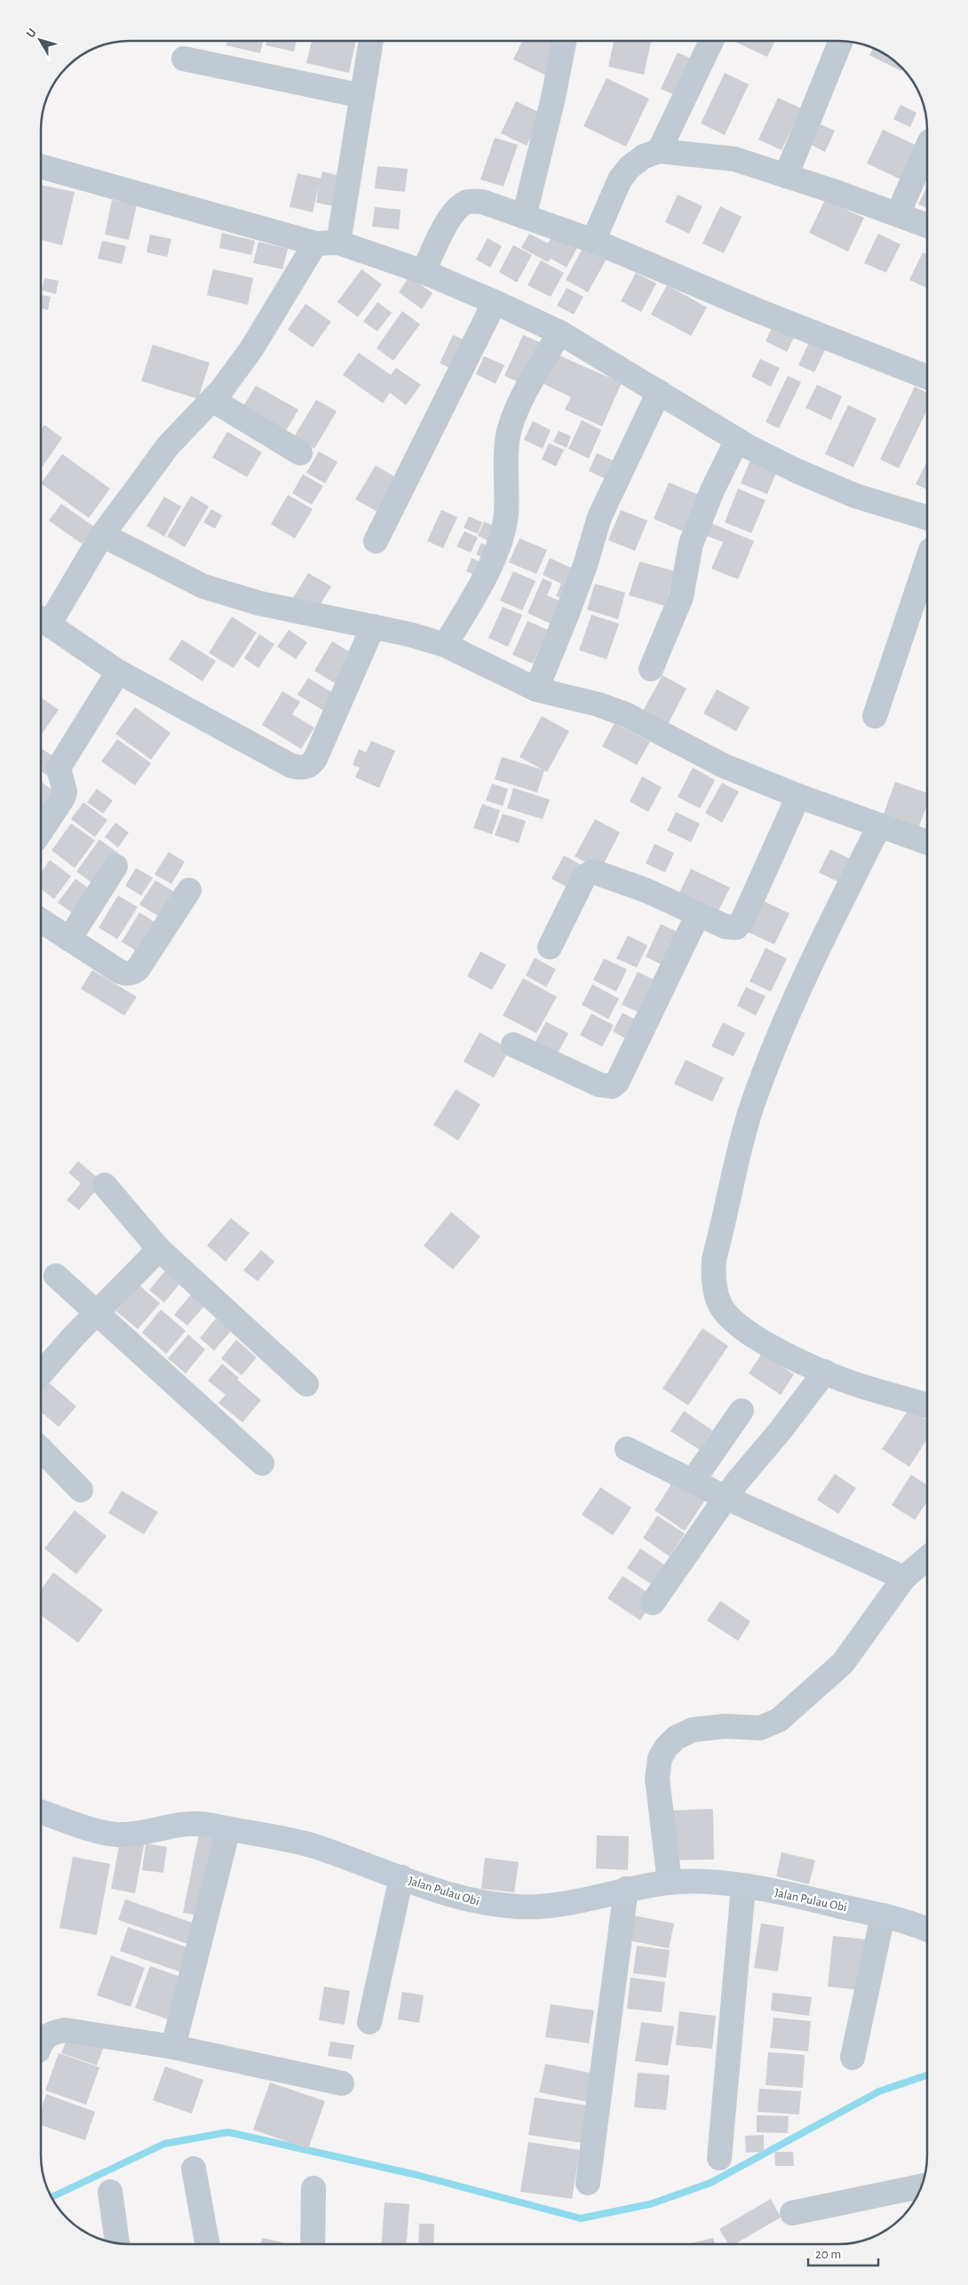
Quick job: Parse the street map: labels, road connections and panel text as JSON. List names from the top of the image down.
{
  "streets": {
    "street": ["Jalan Pulau Obi"]
  },
  "scale_bar": "20 m",
  "north": "top left"
}
